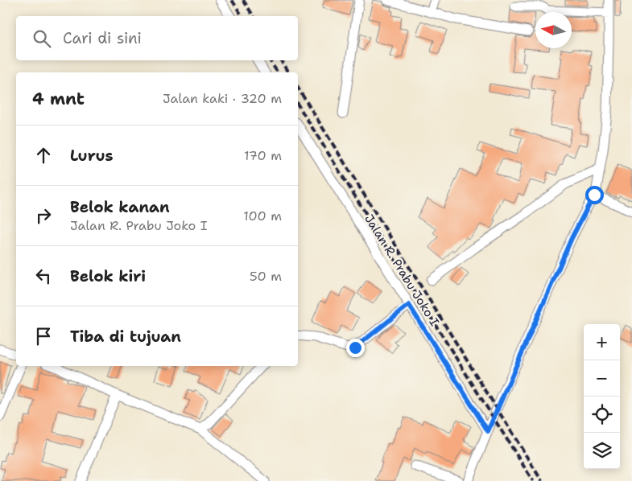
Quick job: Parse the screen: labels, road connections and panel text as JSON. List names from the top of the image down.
{
  "streets": {
    "street": ["Jalan R. Prabu Joko I"]
  },
  "north": "left",
  "page": {
    "search": "Cari di sini",
    "heading": ["4 mnt", "Jalan kaki · 320 m"],
    "list": [
      ["Lurus", "170 m"],
      ["Belok kanan", "Jalan R. Prabu Joko I", "100 m"],
      ["Belok kiri", "50 m"],
      "Tiba di tujuan"
    ],
    "map_buttons": ["+", "−"]
  }
}
